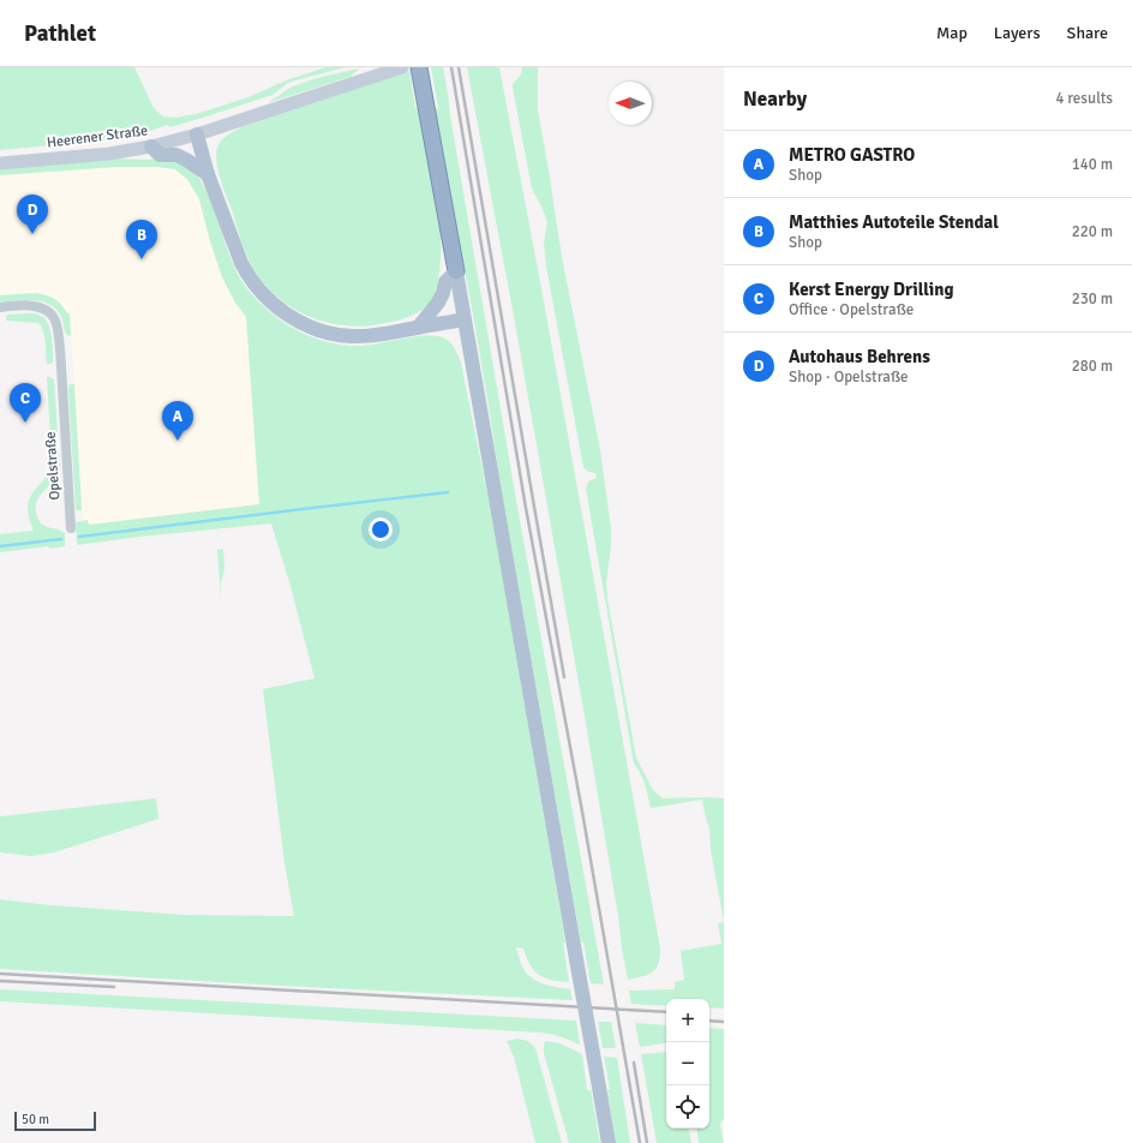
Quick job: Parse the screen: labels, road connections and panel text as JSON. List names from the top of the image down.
{
  "streets": {
    "main road": ["Heerener Straße"],
    "street": ["Opelstraße"]
  },
  "scale_bar": "50 m",
  "north": "left",
  "page": {
    "header": "Pathlet",
    "nav": ["Map", "Layers", "Share"],
    "heading": ["Nearby", "4 results"],
    "list": [
      {
        "mark": "A",
        "name": "METRO GASTRO",
        "note": "Shop",
        "value": "140 m"
      },
      {
        "mark": "B",
        "name": "Matthies Autoteile Stendal",
        "note": "Shop",
        "value": "220 m"
      },
      {
        "mark": "C",
        "name": "Kerst Energy Drilling",
        "note": "Office · Opelstraße",
        "value": "230 m"
      },
      {
        "mark": "D",
        "name": "Autohaus Behrens",
        "note": "Shop · Opelstraße",
        "value": "280 m"
      }
    ],
    "pins": [
      "D",
      "B",
      "C",
      "A"
    ],
    "map_buttons": ["+", "−"],
    "scale": "50 m"
  }
}
